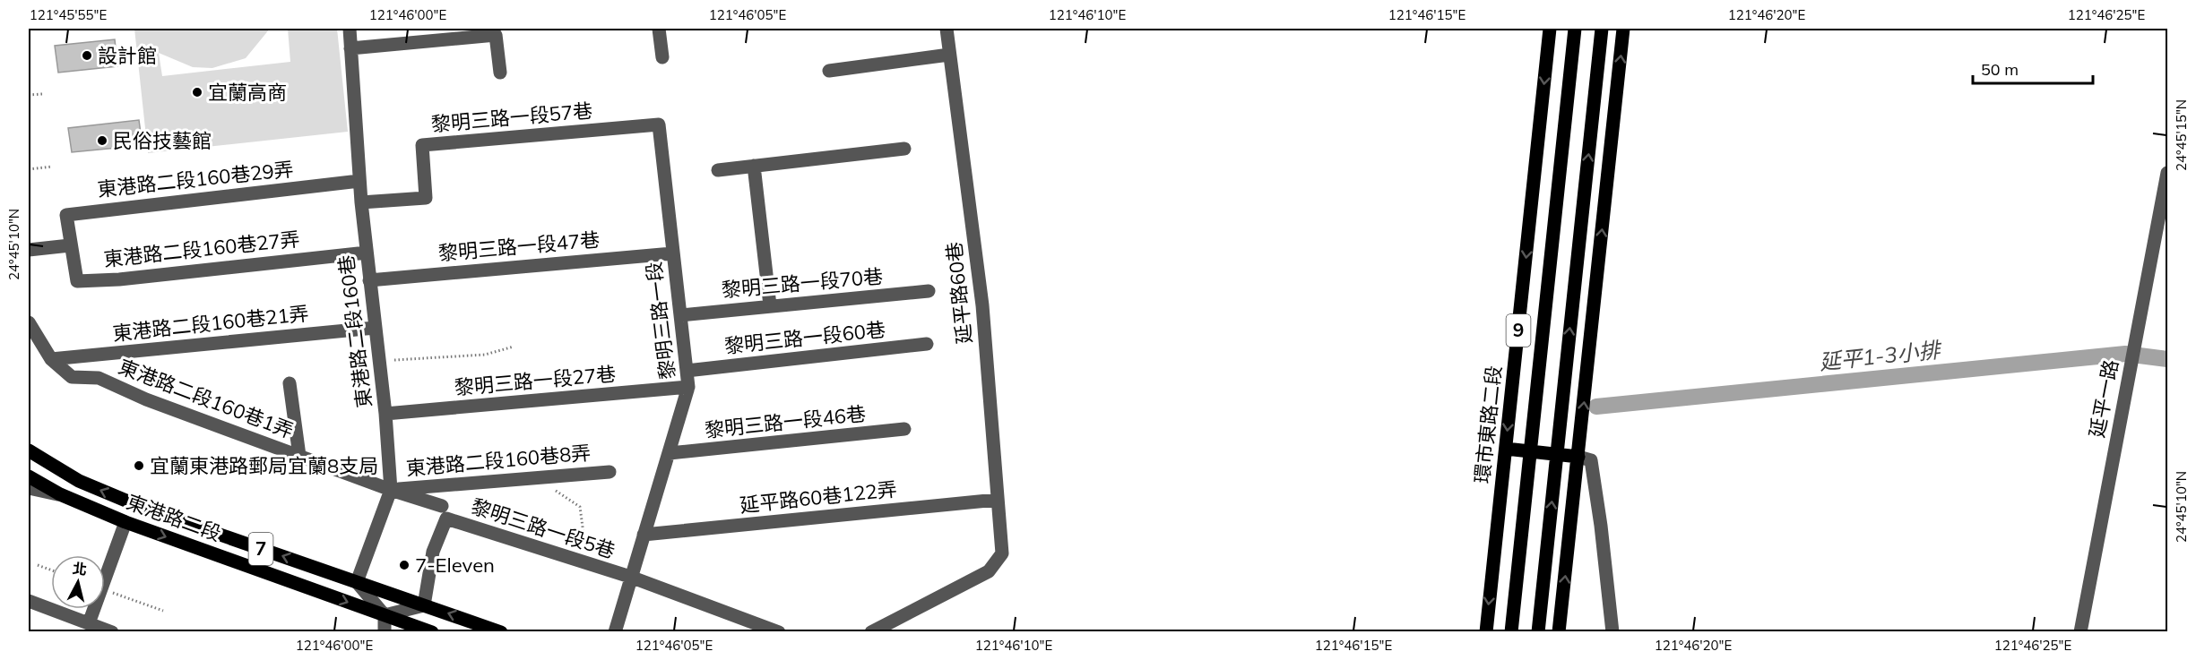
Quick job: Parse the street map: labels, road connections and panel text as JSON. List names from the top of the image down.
{
  "streets": {
    "main road": [
      "9",
      "環市東路二段",
      "東港路二段",
      "7"
    ],
    "street": [
      "黎明三路一段57巷",
      "東港路二段160巷29弄",
      "黎明三路一段47巷",
      "東港路二段160巷27弄",
      "黎明三路一段70巷",
      "延平路60巷",
      "黎明三路一段",
      "東港路二段160巷21弄",
      "東港路二段160巷",
      "黎明三路一段60巷",
      "黎明三路一段27巷",
      "東港路二段160巷1弄",
      "延平一路",
      "黎明三路一段46巷",
      "東港路二段160巷8弄",
      "延平路60巷122弄",
      "黎明三路一段5巷"
    ]
  },
  "crossings": [
    ["黎明三路一段57巷", "黎明三路一段"],
    ["黎明三路一段57巷", "東港路二段160巷"],
    ["東港路二段160巷29弄", "東港路二段160巷27弄"],
    ["東港路二段160巷29弄", "東港路二段160巷"],
    ["黎明三路一段47巷", "黎明三路一段"],
    ["黎明三路一段47巷", "東港路二段160巷"],
    ["東港路二段160巷27弄", "東港路二段160巷"],
    ["黎明三路一段70巷", "黎明三路一段"],
    ["延平路60巷", "延平路60巷122弄"],
    ["黎明三路一段", "黎明三路一段60巷"],
    ["黎明三路一段", "黎明三路一段27巷"],
    ["黎明三路一段", "黎明三路一段46巷"],
    ["黎明三路一段", "延平路60巷122弄"],
    ["黎明三路一段", "黎明三路一段5巷"],
    ["東港路二段160巷21弄", "東港路二段160巷"],
    ["東港路二段160巷21弄", "東港路二段160巷1弄"],
    ["東港路二段160巷", "黎明三路一段27巷"],
    ["東港路二段160巷", "東港路二段160巷1弄"],
    ["東港路二段160巷", "東港路二段160巷8弄"],
    ["東港路二段160巷", "東港路二段"],
    ["東港路二段160巷1弄", "東港路二段160巷8弄"],
    ["東港路二段", "黎明三路一段5巷"]
  ],
  "water": ["延平1-3小排"],
  "places": [
    "設計館",
    "宜蘭高商",
    "民俗技藝館",
    "宜蘭東港路郵局宜蘭8支局",
    "7-Eleven"
  ],
  "scale_bar": "50 m",
  "north": "top",
  "coordinates": [
    "121°45'55\"E",
    "121°46'00\"E",
    "121°46'05\"E",
    "121°46'10\"E",
    "121°46'15\"E",
    "121°46'20\"E",
    "121°46'25\"E",
    "24°45'15\"N",
    "24°45'10\"N"
  ]
}
